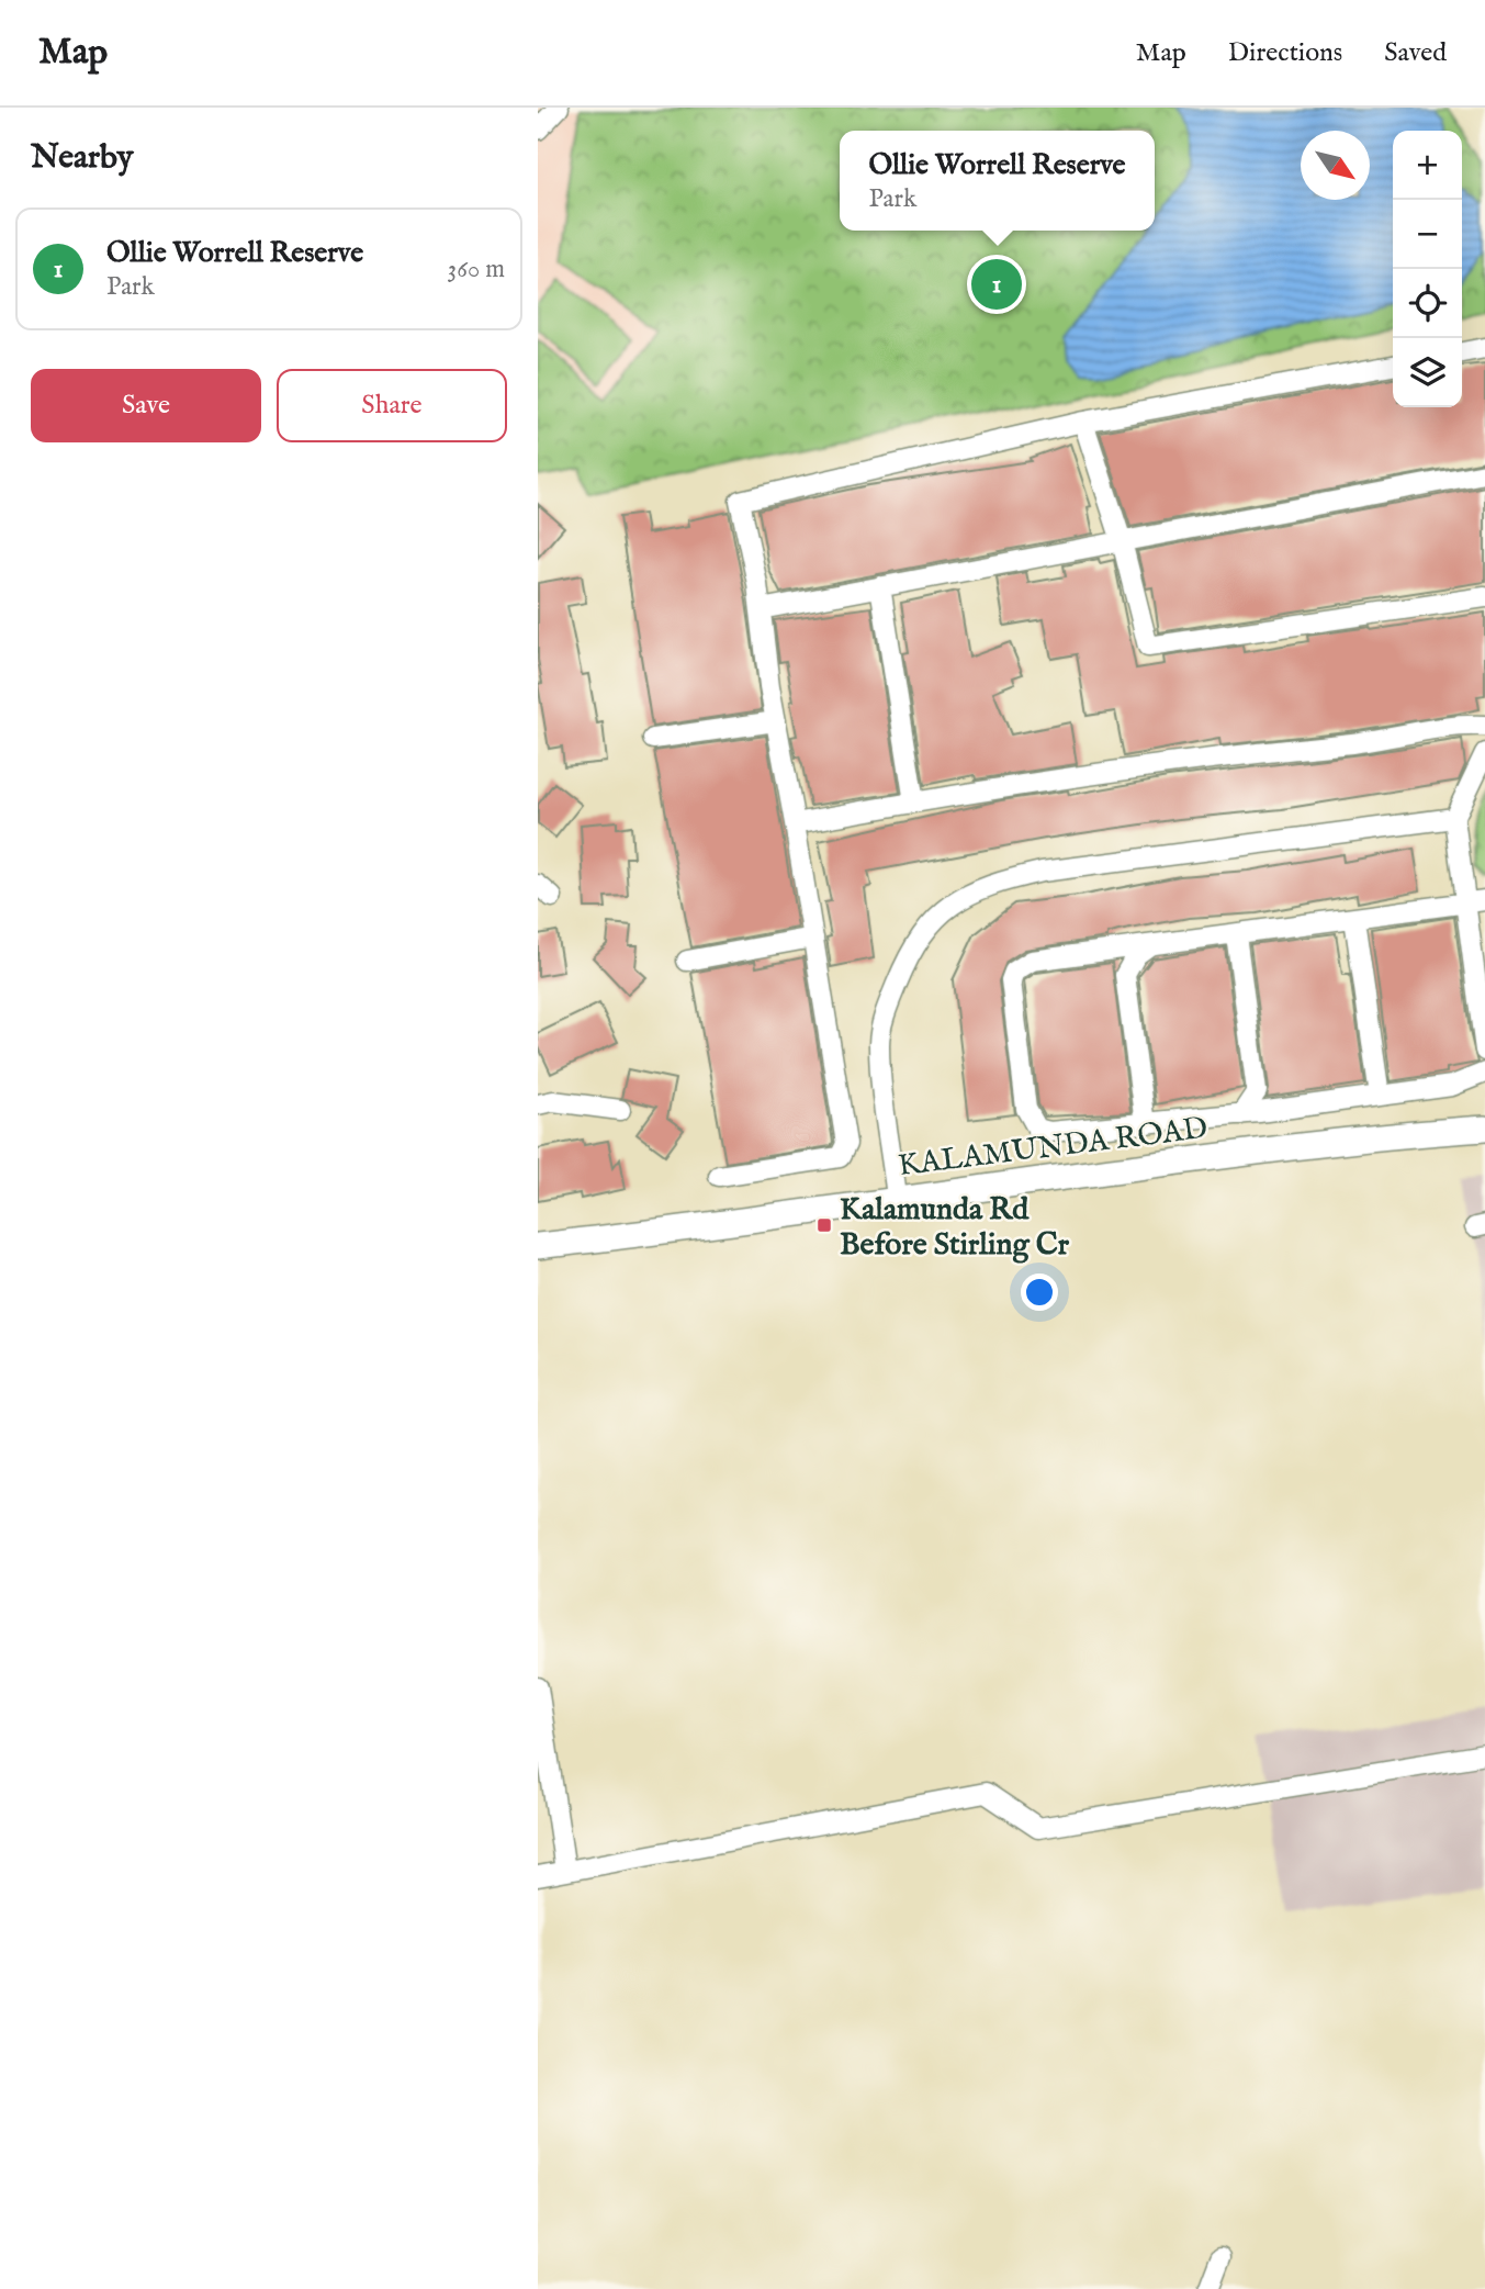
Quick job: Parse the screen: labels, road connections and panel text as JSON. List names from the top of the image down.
{
  "streets": {
    "main road": ["KALAMUNDA ROAD"]
  },
  "places": {
    "transit": ["Kalamunda Rd Before Stirling Cr"]
  },
  "north": "bottom right",
  "page": {
    "header": "Map",
    "nav": ["Map", "Directions", "Saved"],
    "heading": "Nearby",
    "map_buttons": ["+", "−"],
    "popup": ["Ollie Worrell Reserve", "Park"],
    "list": [
      {
        "mark": "1",
        "name": "Ollie Worrell Reserve",
        "note": "Park",
        "value": "360 m"
      }
    ],
    "pins": "1",
    "buttons": ["Save", "Share"]
  }
}
